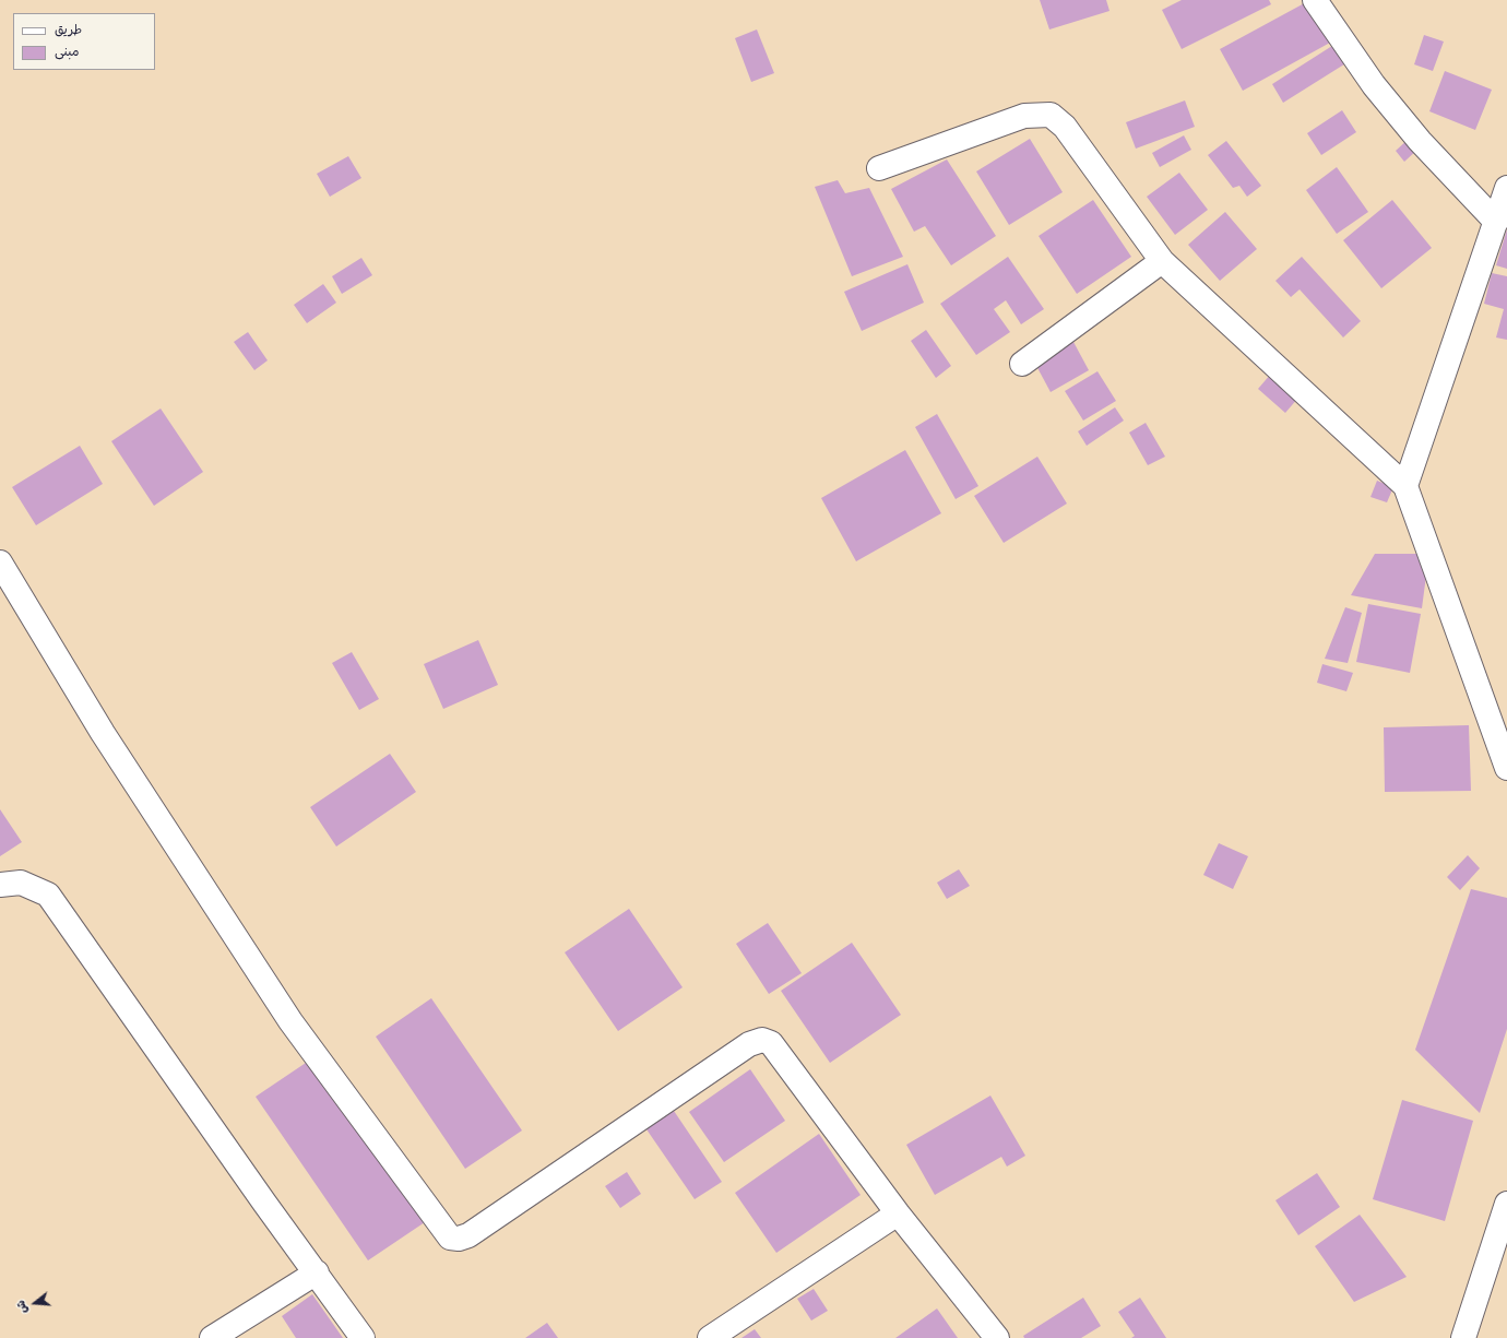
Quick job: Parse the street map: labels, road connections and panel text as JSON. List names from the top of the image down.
{
  "legend": ["طريق", "مبنى"],
  "north": "left"
}
